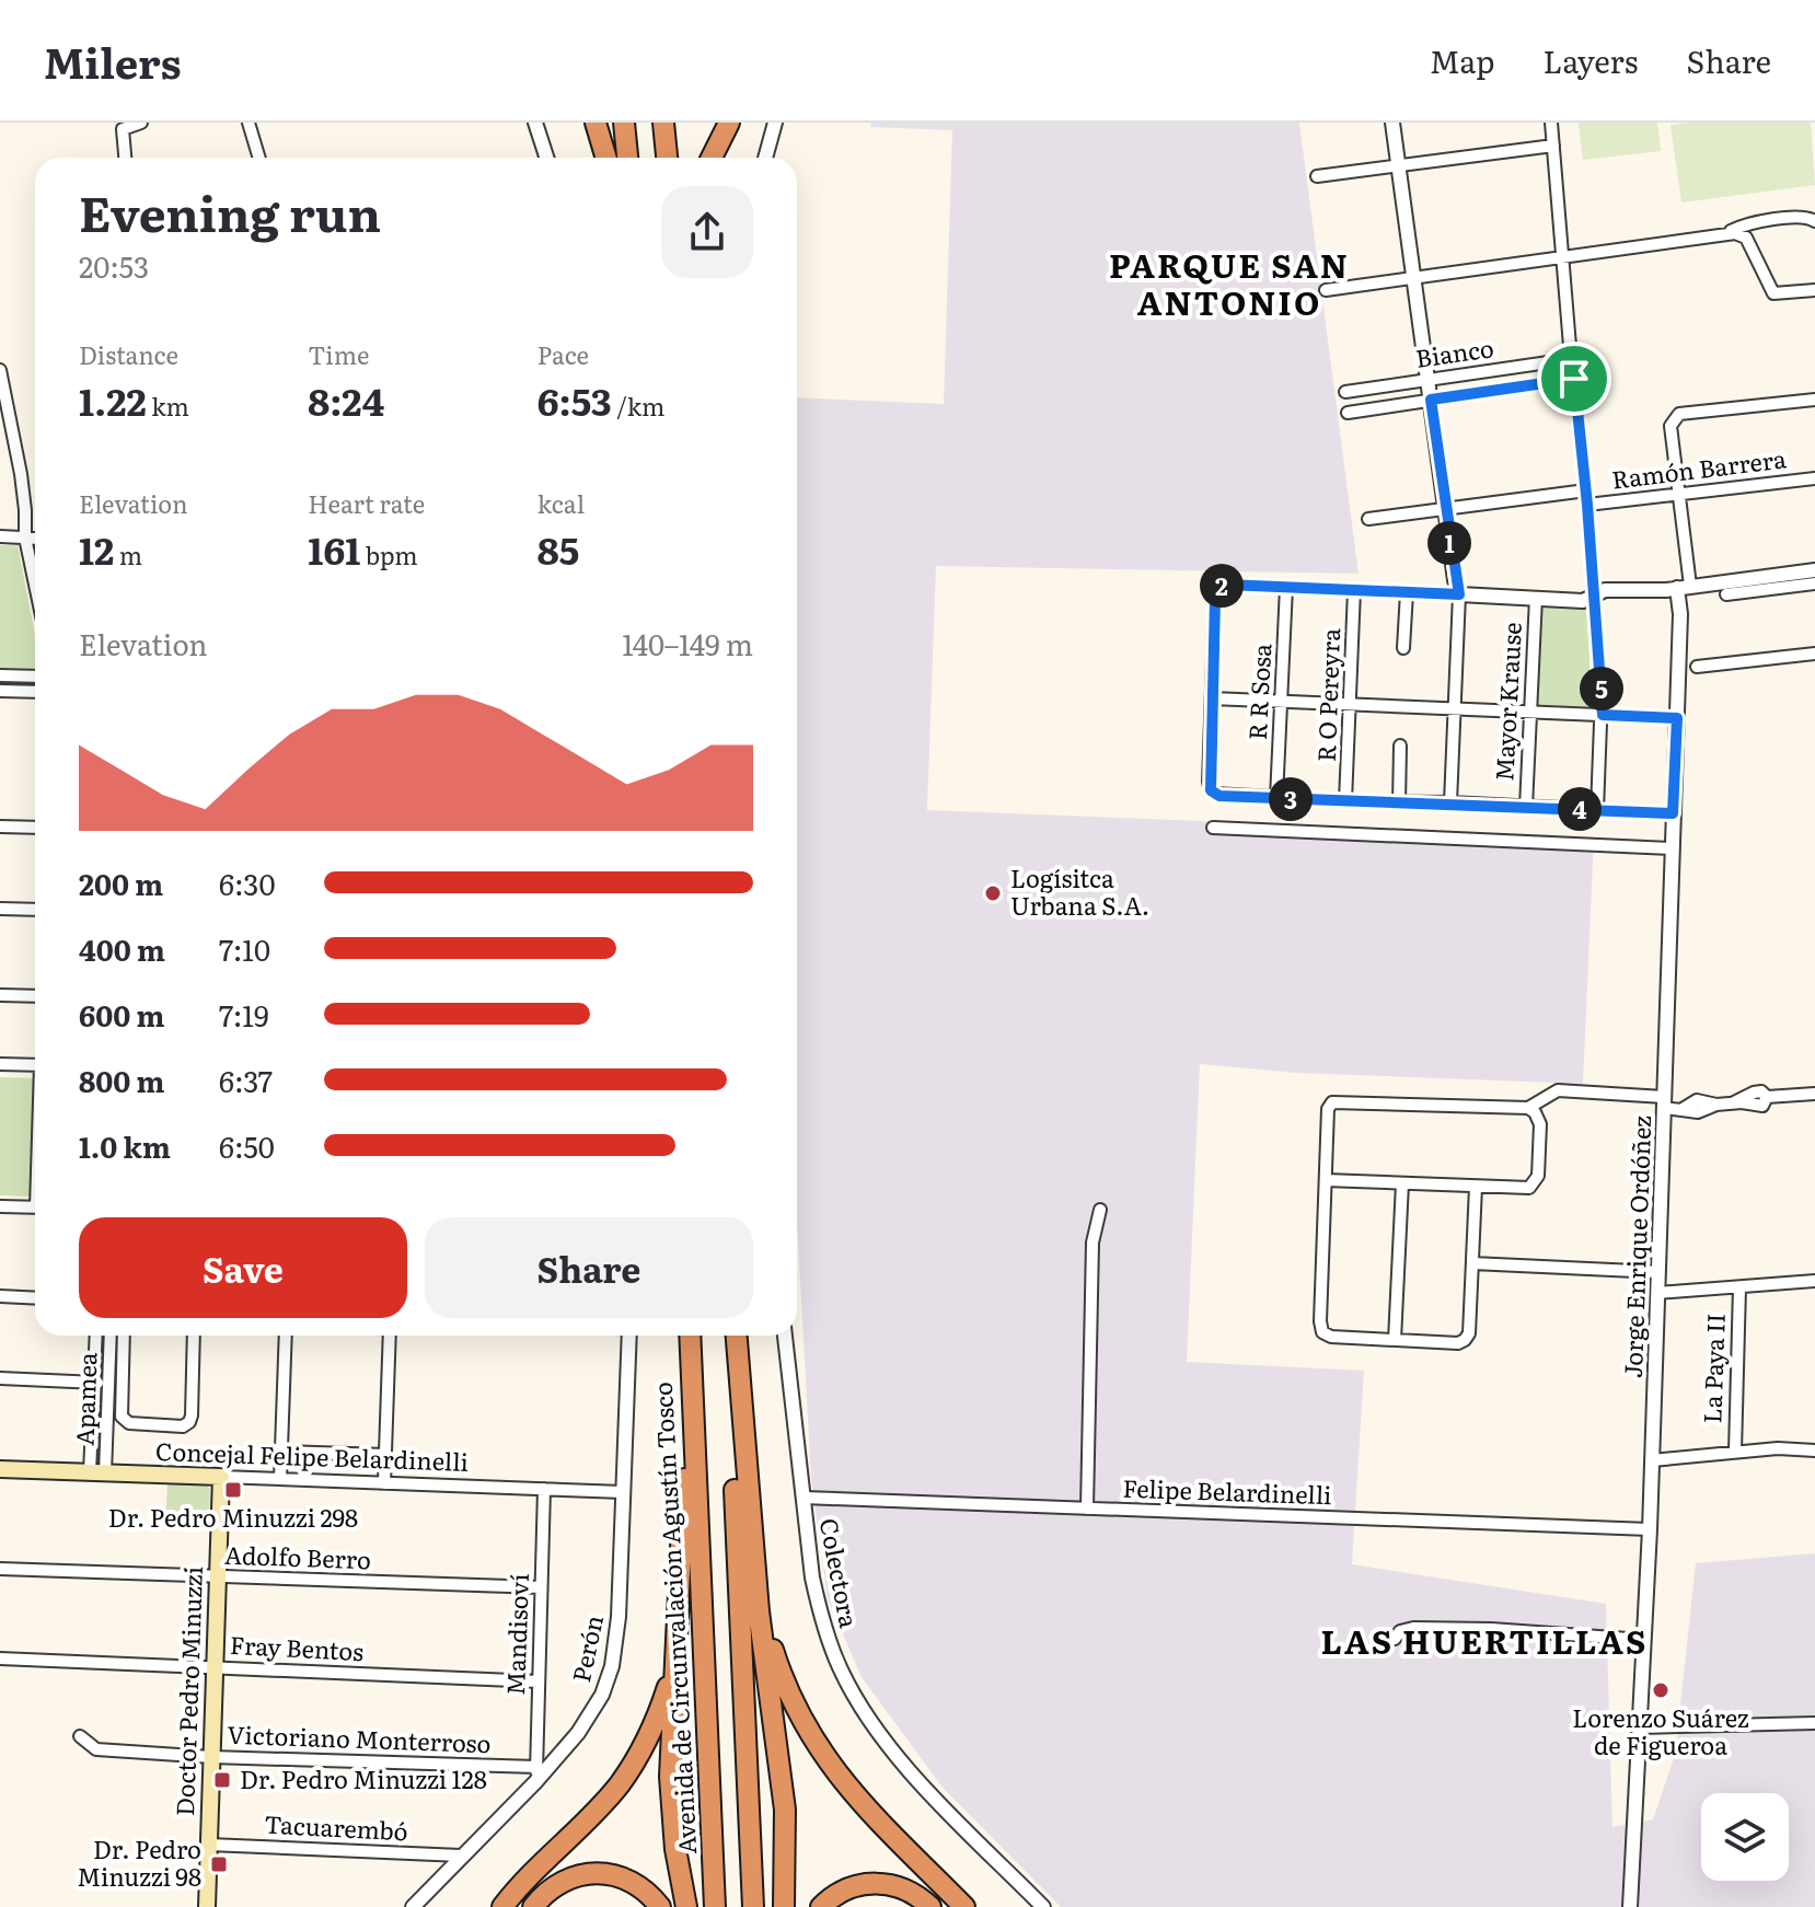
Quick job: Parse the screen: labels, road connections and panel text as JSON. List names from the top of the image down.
{
  "streets": {
    "highway": ["Avenida de Circunvalación Agustín Tosco"],
    "main road": ["Concejal Felipe Belardinelli", "Doctor Pedro Minuzzi"],
    "street": [
      "Bianco",
      "Ramón Barrera",
      "R R Sosa",
      "R O Pereyra",
      "Mayor Krause",
      "Jorge Enrique Ordóñez",
      "La Paya II",
      "Apamea",
      "Felipe Belardinelli",
      "Adolfo Berro",
      "Colectora",
      "Mandisoví",
      "Fray Bentos",
      "Perón",
      "Victoriano Monterroso",
      "Tacuarembó"
    ]
  },
  "crossings": [
    ["Jorge Enrique Ordóñez", "La Paya II"],
    ["Jorge Enrique Ordóñez", "Felipe Belardinelli"],
    ["Apamea", "Concejal Felipe Belardinelli"],
    ["Concejal Felipe Belardinelli", "Mandisoví"],
    ["Concejal Felipe Belardinelli", "Perón"],
    ["Concejal Felipe Belardinelli", "Doctor Pedro Minuzzi"],
    ["Felipe Belardinelli", "Colectora"],
    ["Adolfo Berro", "Mandisoví"],
    ["Adolfo Berro", "Doctor Pedro Minuzzi"],
    ["Mandisoví", "Fray Bentos"],
    ["Mandisoví", "Perón"],
    ["Mandisoví", "Victoriano Monterroso"],
    ["Fray Bentos", "Doctor Pedro Minuzzi"],
    ["Perón", "Victoriano Monterroso"],
    ["Perón", "Tacuarembó"],
    ["Doctor Pedro Minuzzi", "Victoriano Monterroso"],
    ["Doctor Pedro Minuzzi", "Tacuarembó"]
  ],
  "districts": ["PARQUE SAN ANTONIO", "LAS HUERTILLAS"],
  "places": {
    "other": ["Logísitca Urbana S.A.", "Lorenzo Suárez de Figueroa"],
    "transit": ["Dr. Pedro Minuzzi 298", "Dr. Pedro Minuzzi 128", "Dr. Pedro Minuzzi 98"]
  },
  "page": {
    "header": "Milers",
    "nav": ["Map", "Layers", "Share"],
    "heading": ["Evening run", "20:53"],
    "stats": [
      ["Distance", "1.22 km"],
      ["Time", "8:24"],
      ["Pace", "6:53 /km"],
      ["Elevation", "12 m"],
      ["Heart rate", "161 bpm"],
      ["kcal", "85"]
    ],
    "pins": [
      "1",
      "2",
      "5",
      "3",
      "4"
    ],
    "chart": ["Elevation", "140–149 m"],
    "list": [
      {
        "name": "200 m",
        "note": "6:30"
      },
      {
        "name": "400 m",
        "note": "7:10"
      },
      {
        "name": "600 m",
        "note": "7:19"
      },
      {
        "name": "800 m",
        "note": "6:37"
      },
      {
        "name": "1.0 km",
        "note": "6:50"
      }
    ],
    "buttons": ["Save", "Share"]
  }
}
